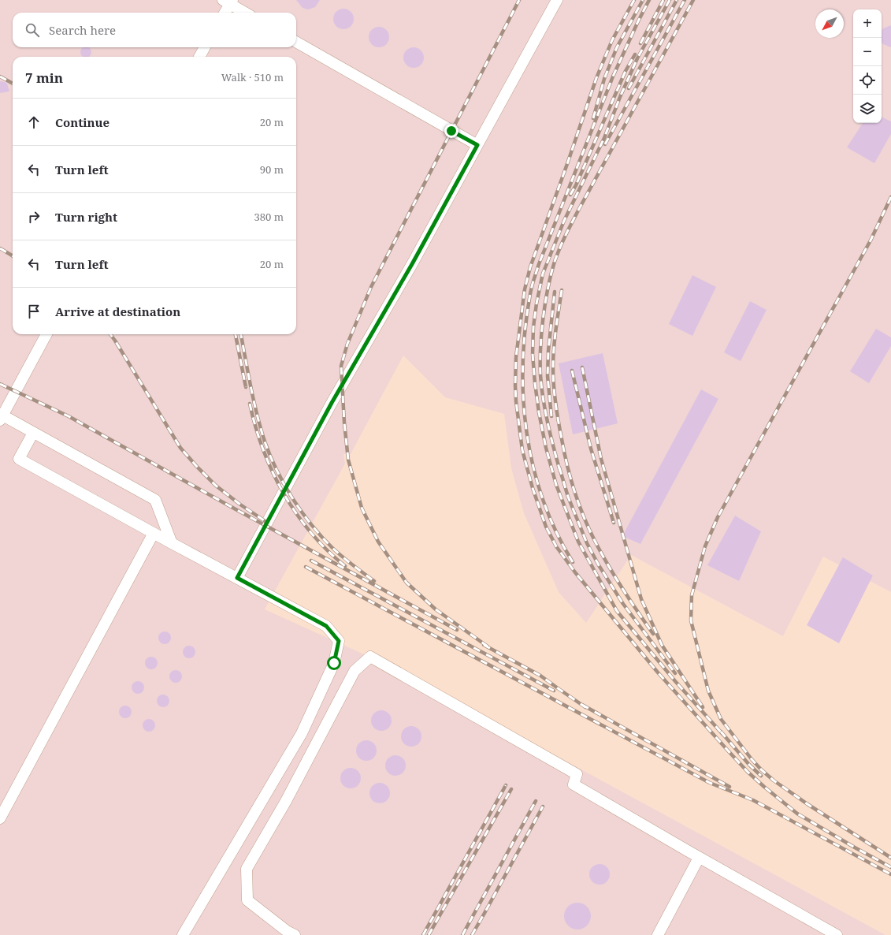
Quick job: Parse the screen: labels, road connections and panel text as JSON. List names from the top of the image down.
{
  "north": "bottom left",
  "page": {
    "map_buttons": ["+", "−"],
    "search": "Search here",
    "heading": ["7 min", "Walk · 510 m"],
    "list": [
      ["Continue", "20 m"],
      ["Turn left", "90 m"],
      ["Turn right", "380 m"],
      ["Turn left", "20 m"],
      "Arrive at destination"
    ]
  }
}
